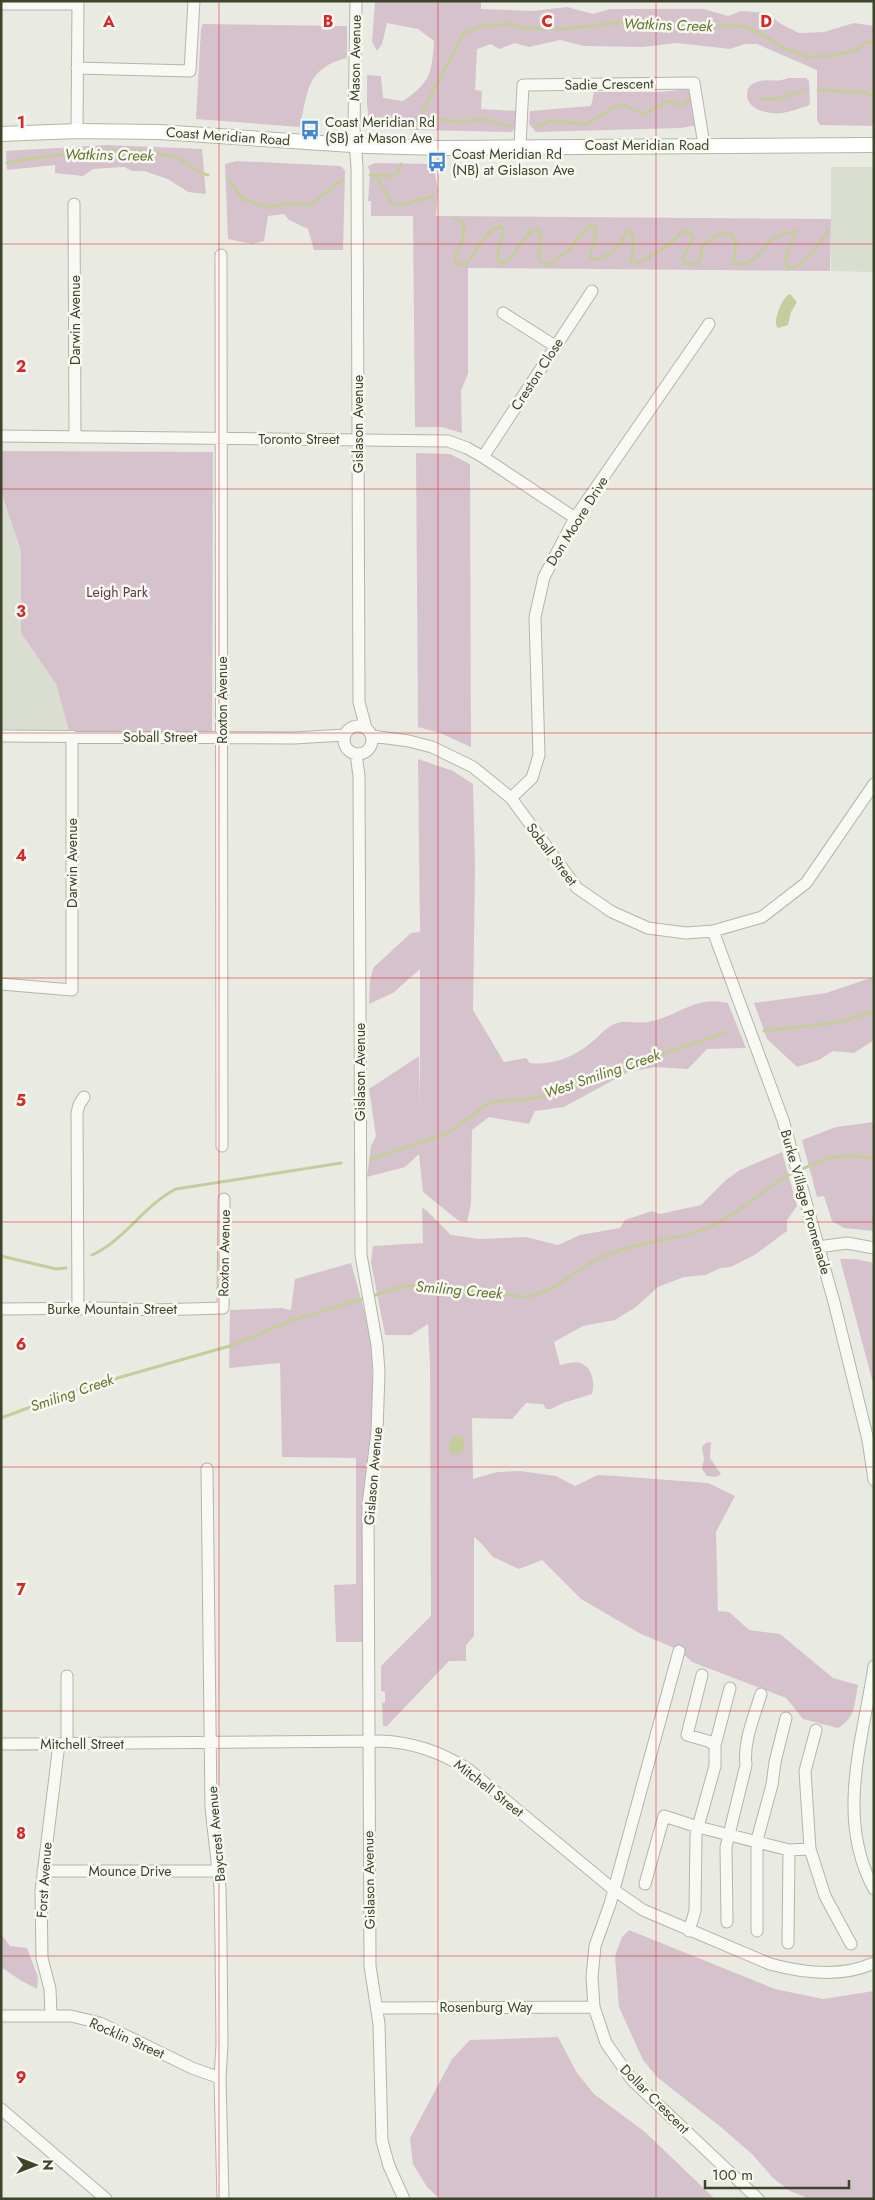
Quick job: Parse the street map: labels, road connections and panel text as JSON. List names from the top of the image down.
{
  "streets": {
    "main road": ["Coast Meridian Road"],
    "street": [
      "Mason Avenue",
      "Sadie Crescent",
      "Darwin Avenue",
      "Creston Close",
      "Gislason Avenue",
      "Toronto Street",
      "Don Moore Drive",
      "Roxton Avenue",
      "Soball Street",
      "Burke Village Promenade",
      "Burke Mountain Street",
      "Mitchell Street",
      "Baycrest Avenue",
      "Mounce Drive",
      "Forst Avenue",
      "Rosenburg Way",
      "Rocklin Street",
      "Dollar Crescent"
    ]
  },
  "crossings": [
    ["Mason Avenue", "Coast Meridian Road"],
    ["Mason Avenue", "Gislason Avenue"],
    ["Sadie Crescent", "Coast Meridian Road"],
    ["Coast Meridian Road", "Gislason Avenue"],
    ["Darwin Avenue", "Toronto Street"],
    ["Darwin Avenue", "Soball Street"],
    ["Creston Close", "Toronto Street"],
    ["Gislason Avenue", "Toronto Street"],
    ["Gislason Avenue", "Soball Street"],
    ["Gislason Avenue", "Mitchell Street"],
    ["Gislason Avenue", "Rosenburg Way"],
    ["Toronto Street", "Don Moore Drive"],
    ["Toronto Street", "Roxton Avenue"],
    ["Don Moore Drive", "Soball Street"],
    ["Roxton Avenue", "Soball Street"],
    ["Roxton Avenue", "Burke Mountain Street"],
    ["Soball Street", "Burke Village Promenade"],
    ["Mitchell Street", "Baycrest Avenue"],
    ["Mitchell Street", "Forst Avenue"],
    ["Mitchell Street", "Dollar Crescent"],
    ["Baycrest Avenue", "Mounce Drive"],
    ["Baycrest Avenue", "Rocklin Street"],
    ["Mounce Drive", "Forst Avenue"],
    ["Forst Avenue", "Rocklin Street"],
    ["Rosenburg Way", "Dollar Crescent"]
  ],
  "water": ["Watkins Creek", "West Smiling Creek", "Smiling Creek"],
  "parks": ["Leigh Park"],
  "places": {
    "bus stop": ["Coast Meridian Rd (SB) at Mason Ave", "Coast Meridian Rd (NB) at Gislason Ave"]
  },
  "scale_bar": "100 m",
  "north": "right",
  "grid": {
    "columns": [
      "A",
      "B",
      "C",
      "D"
    ],
    "rows": [
      "1",
      "2",
      "3",
      "4",
      "5",
      "6",
      "7",
      "8",
      "9"
    ]
  }
}
